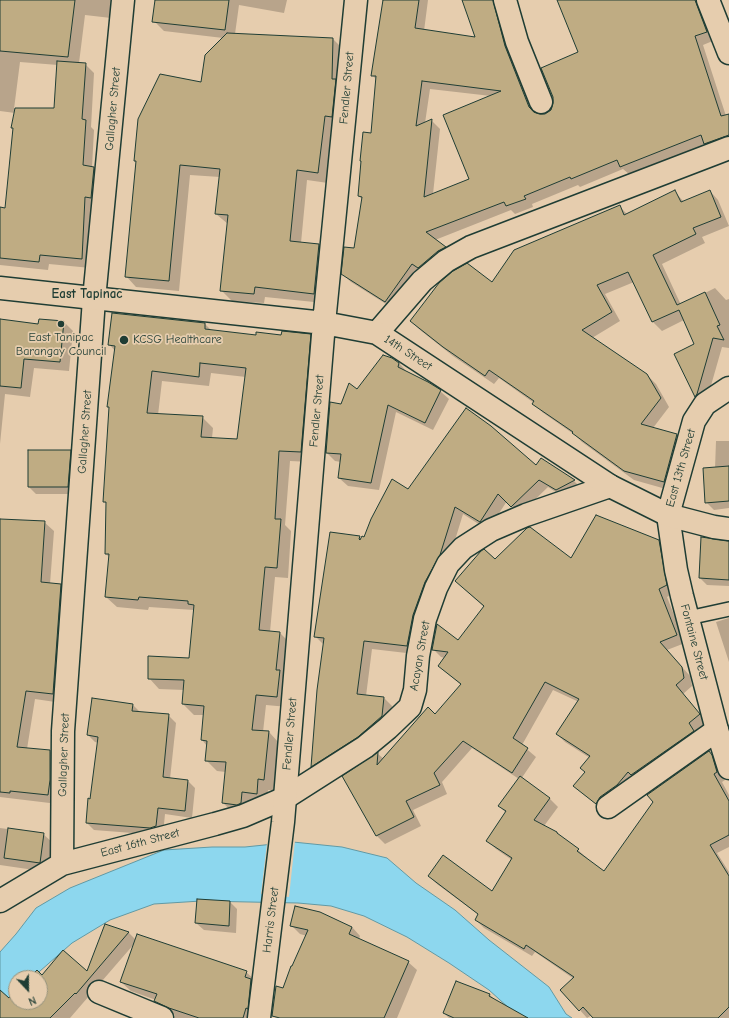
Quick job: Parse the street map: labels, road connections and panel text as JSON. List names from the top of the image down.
{
  "streets": {
    "street": [
      "Fendler Street",
      "Gallagher Street",
      "14th Street",
      "East 13th Street",
      "Fontaine Street",
      "Acayan Street",
      "East 16th Street",
      "Harris Street"
    ]
  },
  "crossings": [
    ["Fendler Street", "14th Street"],
    ["Fendler Street", "Acayan Street"],
    ["Fendler Street", "East 16th Street"],
    ["Fendler Street", "Harris Street"],
    ["Gallagher Street", "14th Street"],
    ["Gallagher Street", "East 16th Street"],
    ["14th Street", "East 13th Street"],
    ["14th Street", "Fontaine Street"],
    ["14th Street", "Acayan Street"],
    ["East 13th Street", "Fontaine Street"],
    ["Acayan Street", "East 16th Street"]
  ],
  "districts": ["East Tapinac"],
  "places": ["East Tanipac Barangay Council", "KCSG Healthcare"],
  "north": "bottom"
}
